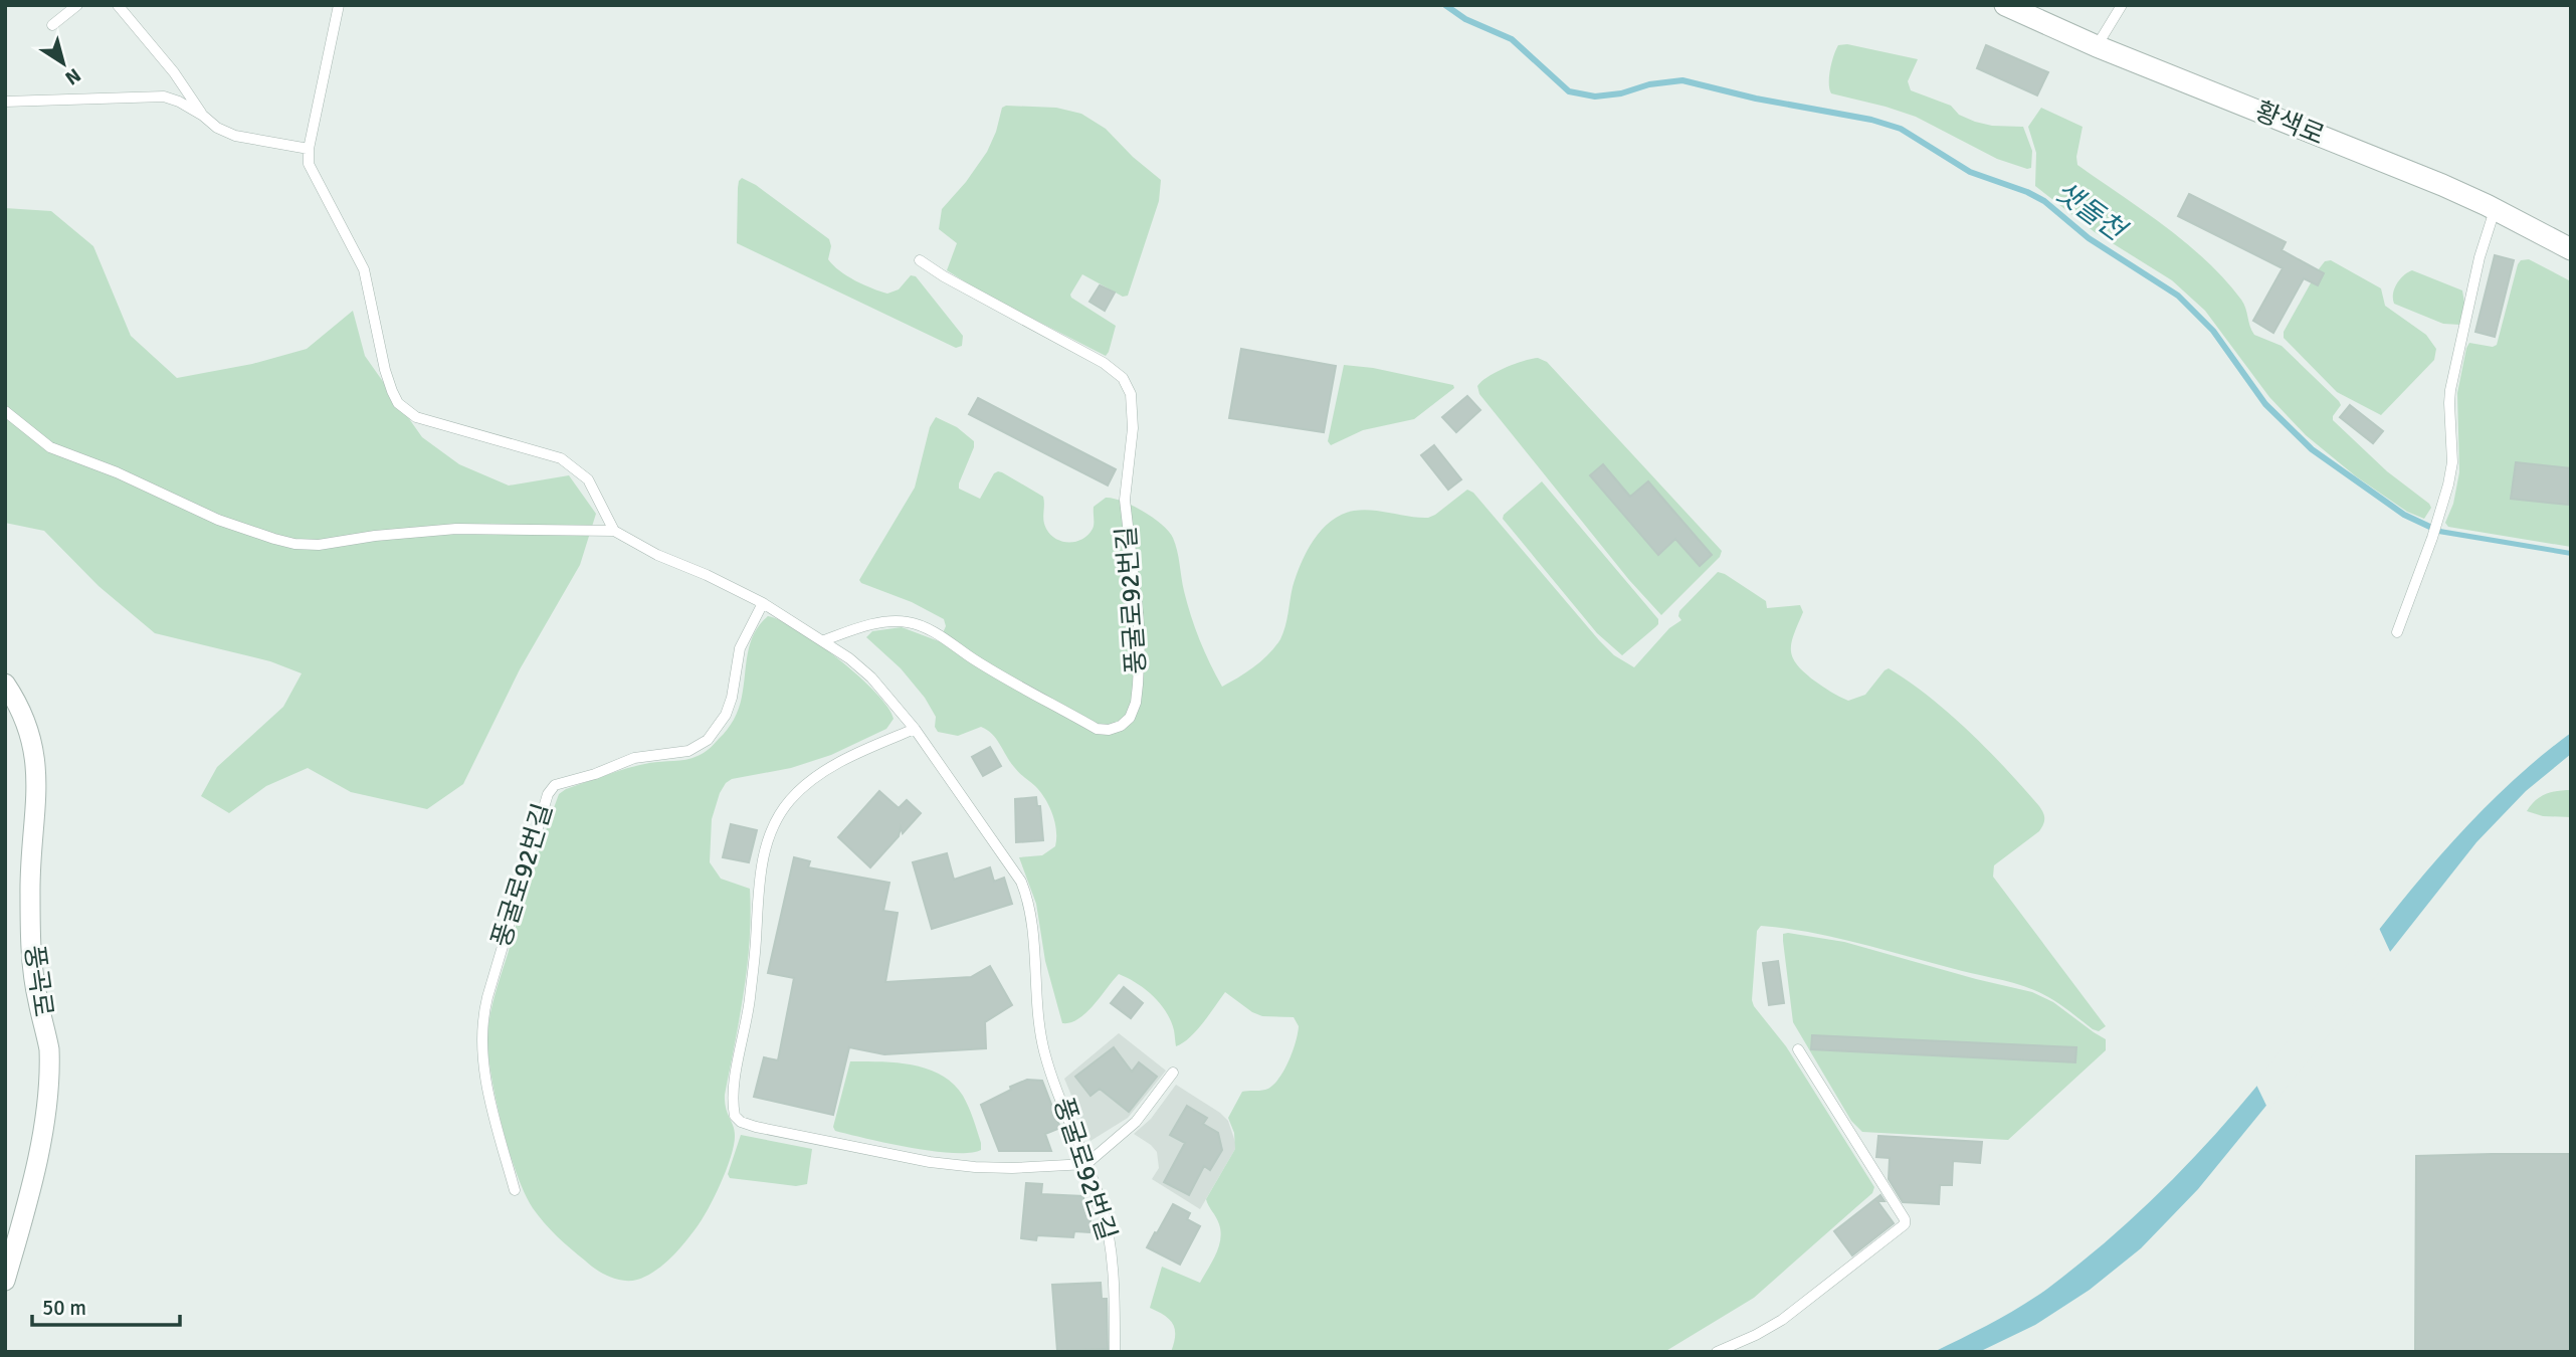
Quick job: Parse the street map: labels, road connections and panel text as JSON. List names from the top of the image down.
{
  "streets": {
    "street": ["황색로", "풍곡로"],
    "lane": ["풍굴로92번길"]
  },
  "water": ["샛돌천"],
  "scale_bar": "50 m",
  "north": "bottom right"
}
